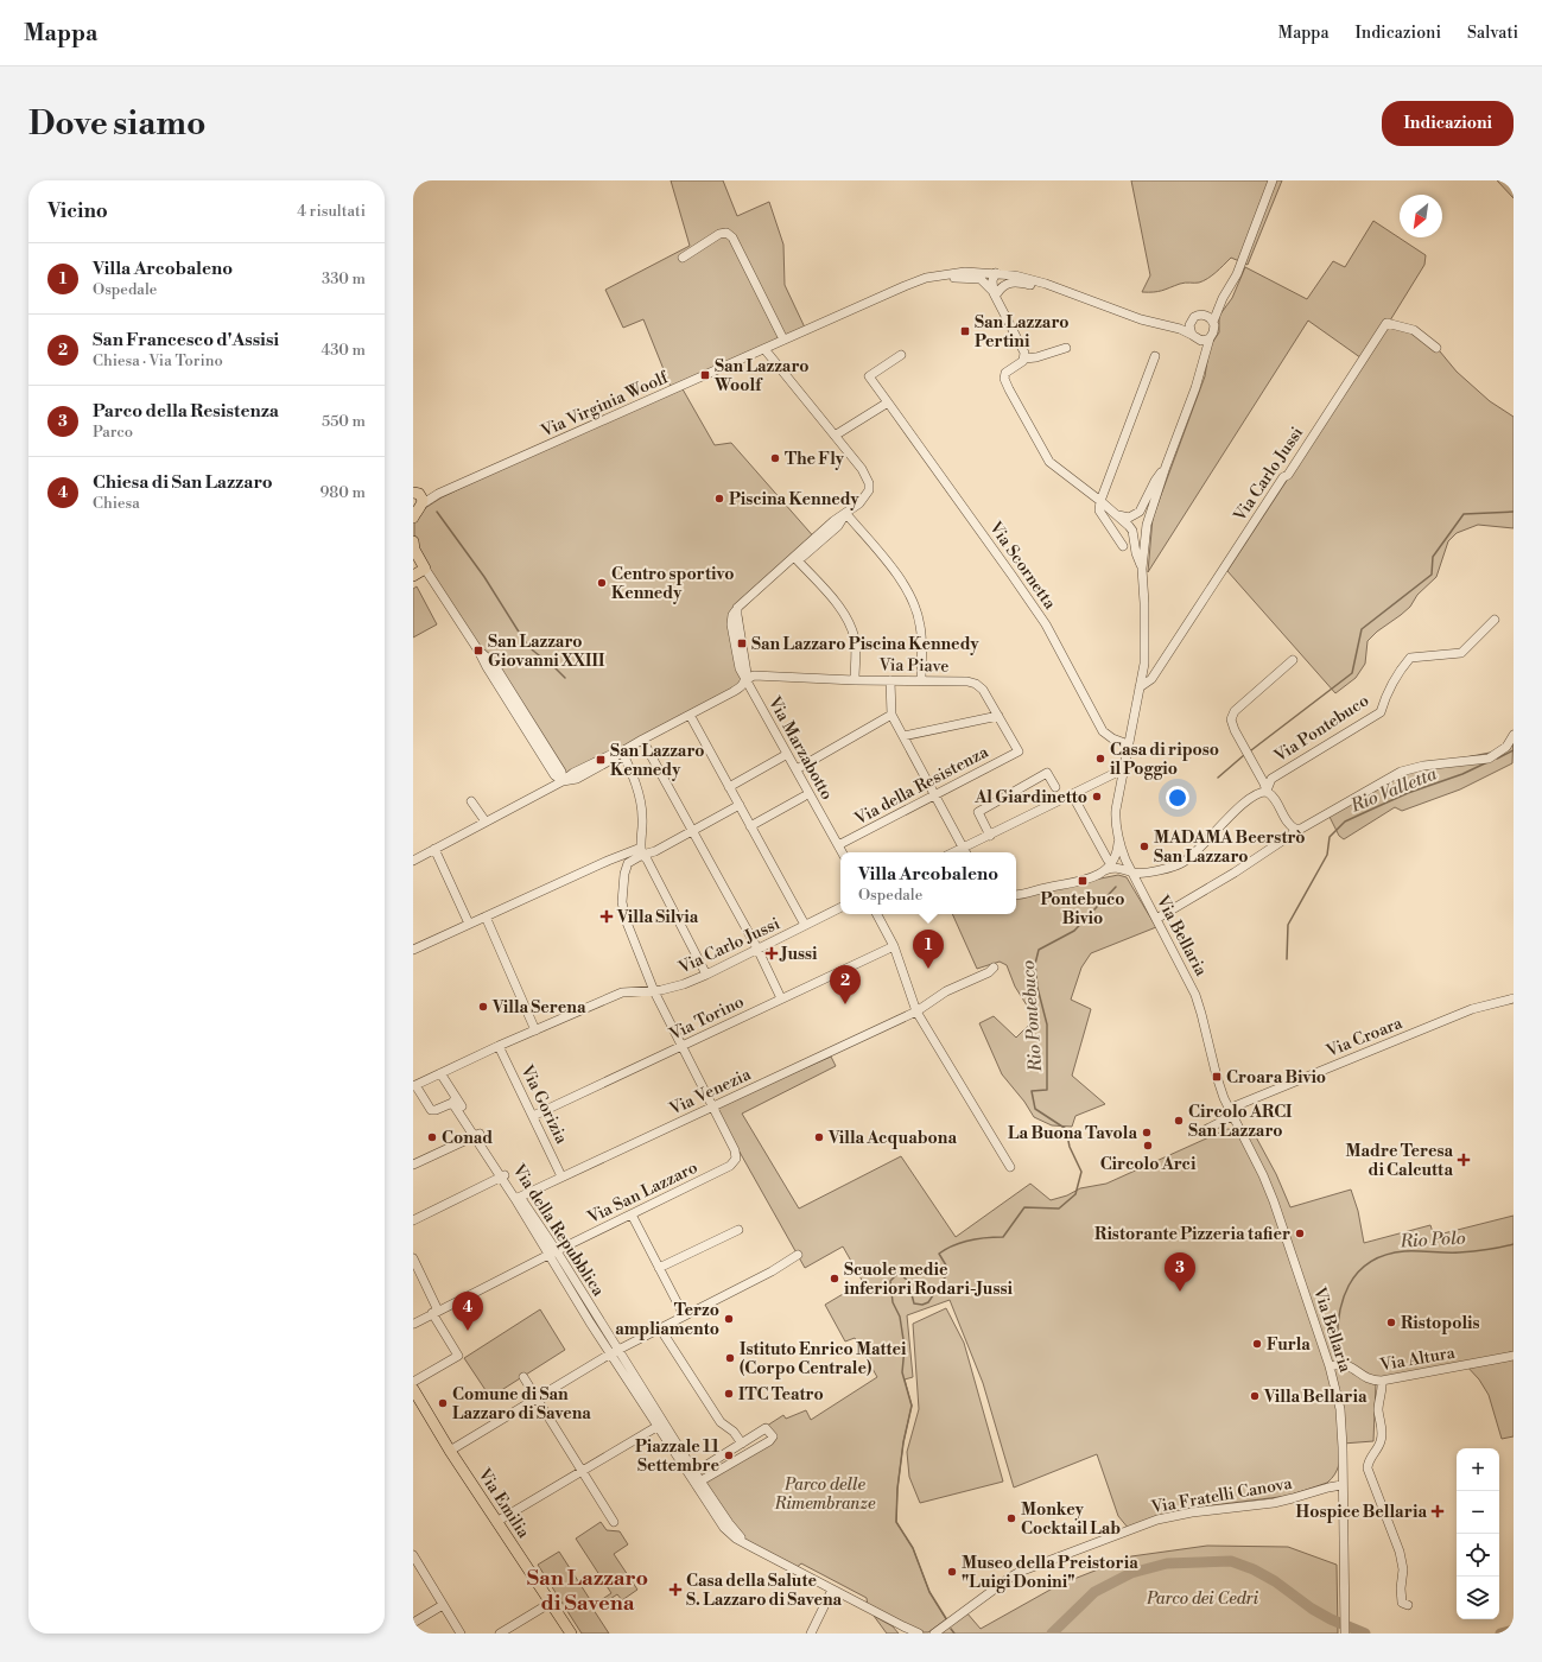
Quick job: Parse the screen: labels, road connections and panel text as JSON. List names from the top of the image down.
{
  "streets": {
    "main road": ["Via Emilia"],
    "street": [
      "Via Virginia Woolf",
      "Via Carlo Jussi",
      "Via Scornetta",
      "Via Piave",
      "Via Pontebuco",
      "Via Marzabotto",
      "Via della Resistenza",
      "Via Bellaria",
      "Via Torino",
      "Via Croara",
      "Via Venezia",
      "Via Gorizia",
      "Via San Lazzaro",
      "Via della Repubblica",
      "Via Altura",
      "Via Fratelli Canova"
    ]
  },
  "crossings": [
    ["Via Carlo Jussi", "Via Gorizia"],
    ["Via Carlo Jussi", "Via della Repubblica"],
    ["Via Piave", "Via Marzabotto"],
    ["Via Piave", "Via della Resistenza"],
    ["Via Marzabotto", "Via della Resistenza"],
    ["Via Bellaria", "Via Croara"],
    ["Via Bellaria", "Via Altura"],
    ["Via Bellaria", "Via Fratelli Canova"],
    ["Via Torino", "Via Gorizia"],
    ["Via Venezia", "Via Gorizia"],
    ["Via Venezia", "Via San Lazzaro"],
    ["Via Venezia", "Via della Repubblica"],
    ["Via San Lazzaro", "Via della Repubblica"]
  ],
  "districts": ["San Lazzaro di Savena"],
  "water": ["Rio Valletta", "Rio Pontebuco", "Rio Polo"],
  "parks": ["Parco delle Rimembranze", "Parco dei Cedri"],
  "places": {
    "transit": [
      "San Lazzaro Pertini",
      "San Lazzaro Woolf",
      "San Lazzaro Piscina Kennedy",
      "San Lazzaro Giovanni XXIII",
      "San Lazzaro Kennedy",
      "Pontebuco Bivio",
      "Croara Bivio"
    ],
    "other": [
      "The Fly",
      "Piscina Kennedy",
      "Centro sportivo Kennedy",
      "Casa di riposo il Poggio",
      "Al Giardinetto",
      "MADAMA Beerstrò San Lazzaro",
      "Villa Serena",
      "Circolo ARCI San Lazzaro",
      "La Buona Tavola",
      "Conad",
      "Villa Acquabona",
      "Circolo Arci",
      "Ristorante Pizzeria tafier",
      "Scuole medie inferiori Rodari-Jussi",
      "Terzo ampliamento",
      "Ristopolis",
      "Furla",
      "Istituto Enrico Mattei (Corpo Centrale)",
      "ITC Teatro",
      "Villa Bellaria",
      "Comune di San Lazzaro di Savena",
      "Piazzale 11 Settembre",
      "Monkey Cocktail Lab",
      "Museo della Preistoria \"Luigi Donini\""
    ],
    "health": [
      "Villa Silvia",
      "Jussi",
      "Madre Teresa di Calcutta",
      "Hospice Bellaria",
      "Casa della Salute S. Lazzaro di Savena"
    ]
  },
  "north": "bottom left",
  "page": {
    "header": "Mappa",
    "nav": ["Mappa", "Indicazioni", "Salvati"],
    "buttons": "Indicazioni",
    "title": "Dove siamo",
    "heading": ["Vicino", "4 risultati"],
    "list": [
      {
        "mark": "1",
        "name": "Villa Arcobaleno",
        "note": "Ospedale",
        "value": "330 m"
      },
      {
        "mark": "2",
        "name": "San Francesco d'Assisi",
        "note": "Chiesa · Via Torino",
        "value": "430 m"
      },
      {
        "mark": "3",
        "name": "Parco della Resistenza",
        "note": "Parco",
        "value": "550 m"
      },
      {
        "mark": "4",
        "name": "Chiesa di San Lazzaro",
        "note": "Chiesa",
        "value": "980 m"
      }
    ],
    "popup": ["Villa Arcobaleno", "Ospedale"],
    "pins": [
      "1",
      "2",
      "3",
      "4"
    ],
    "map_buttons": ["+", "−"]
  }
}
